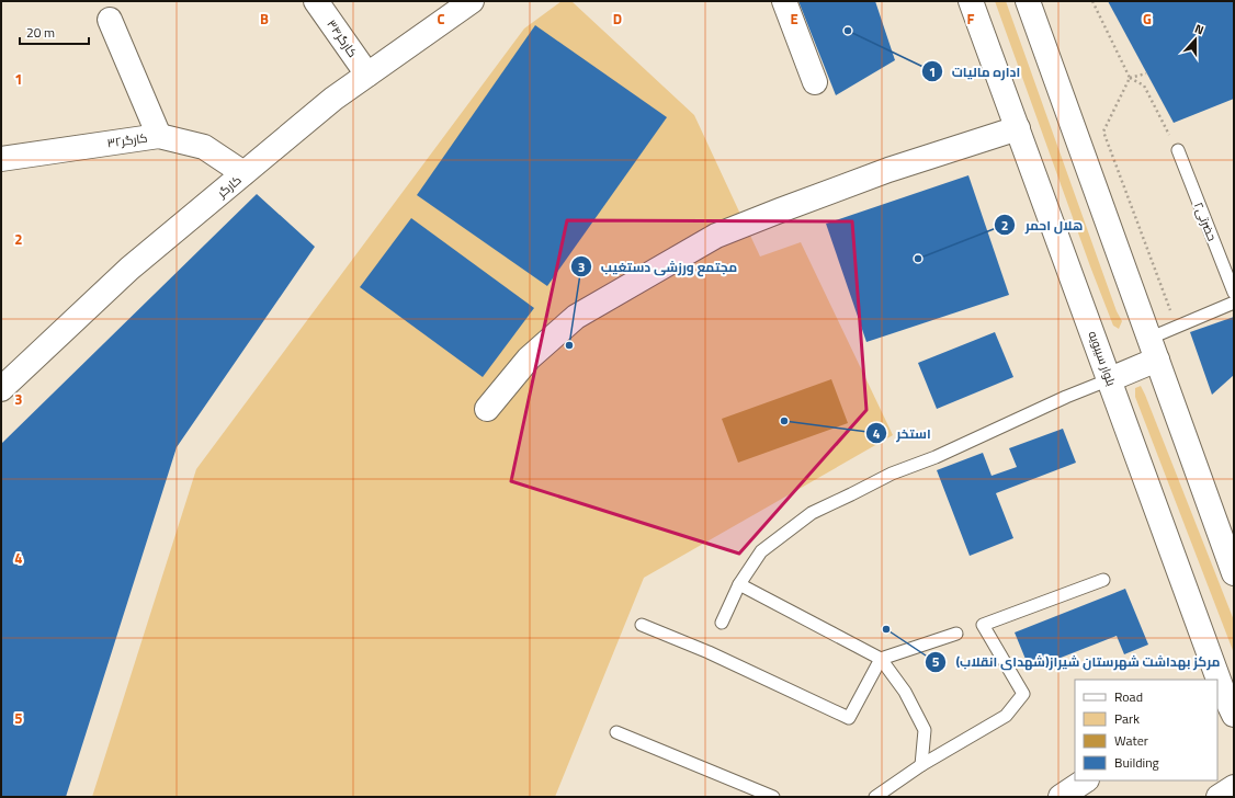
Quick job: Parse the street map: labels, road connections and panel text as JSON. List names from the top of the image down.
{
  "streets": {
    "street": [
      "کارگر۳۴",
      "کارگر۳۲",
      "کارگر",
      "بلوار سیبویه"
    ],
    "lane": ["حضرتی۲"]
  },
  "crossings": [
    ["کارگر۳۴", "کارگر"],
    ["کارگر۳۲", "کارگر"]
  ],
  "places": [
    "اداره مالیات",
    "هلال احمر",
    "مجتمع ورزشی دستغیب",
    "استخر",
    "مرکز بهداشت شهرستان شیراز(شهدای انقلاب)"
  ],
  "legend": [
    "Road",
    "Park",
    "Water",
    "Building"
  ],
  "scale_bar": "20 m",
  "north": "top",
  "grid": {
    "columns": [
      "B",
      "C",
      "D",
      "E",
      "F",
      "G"
    ],
    "rows": [
      "1",
      "2",
      "3",
      "4",
      "5"
    ]
  }
}
